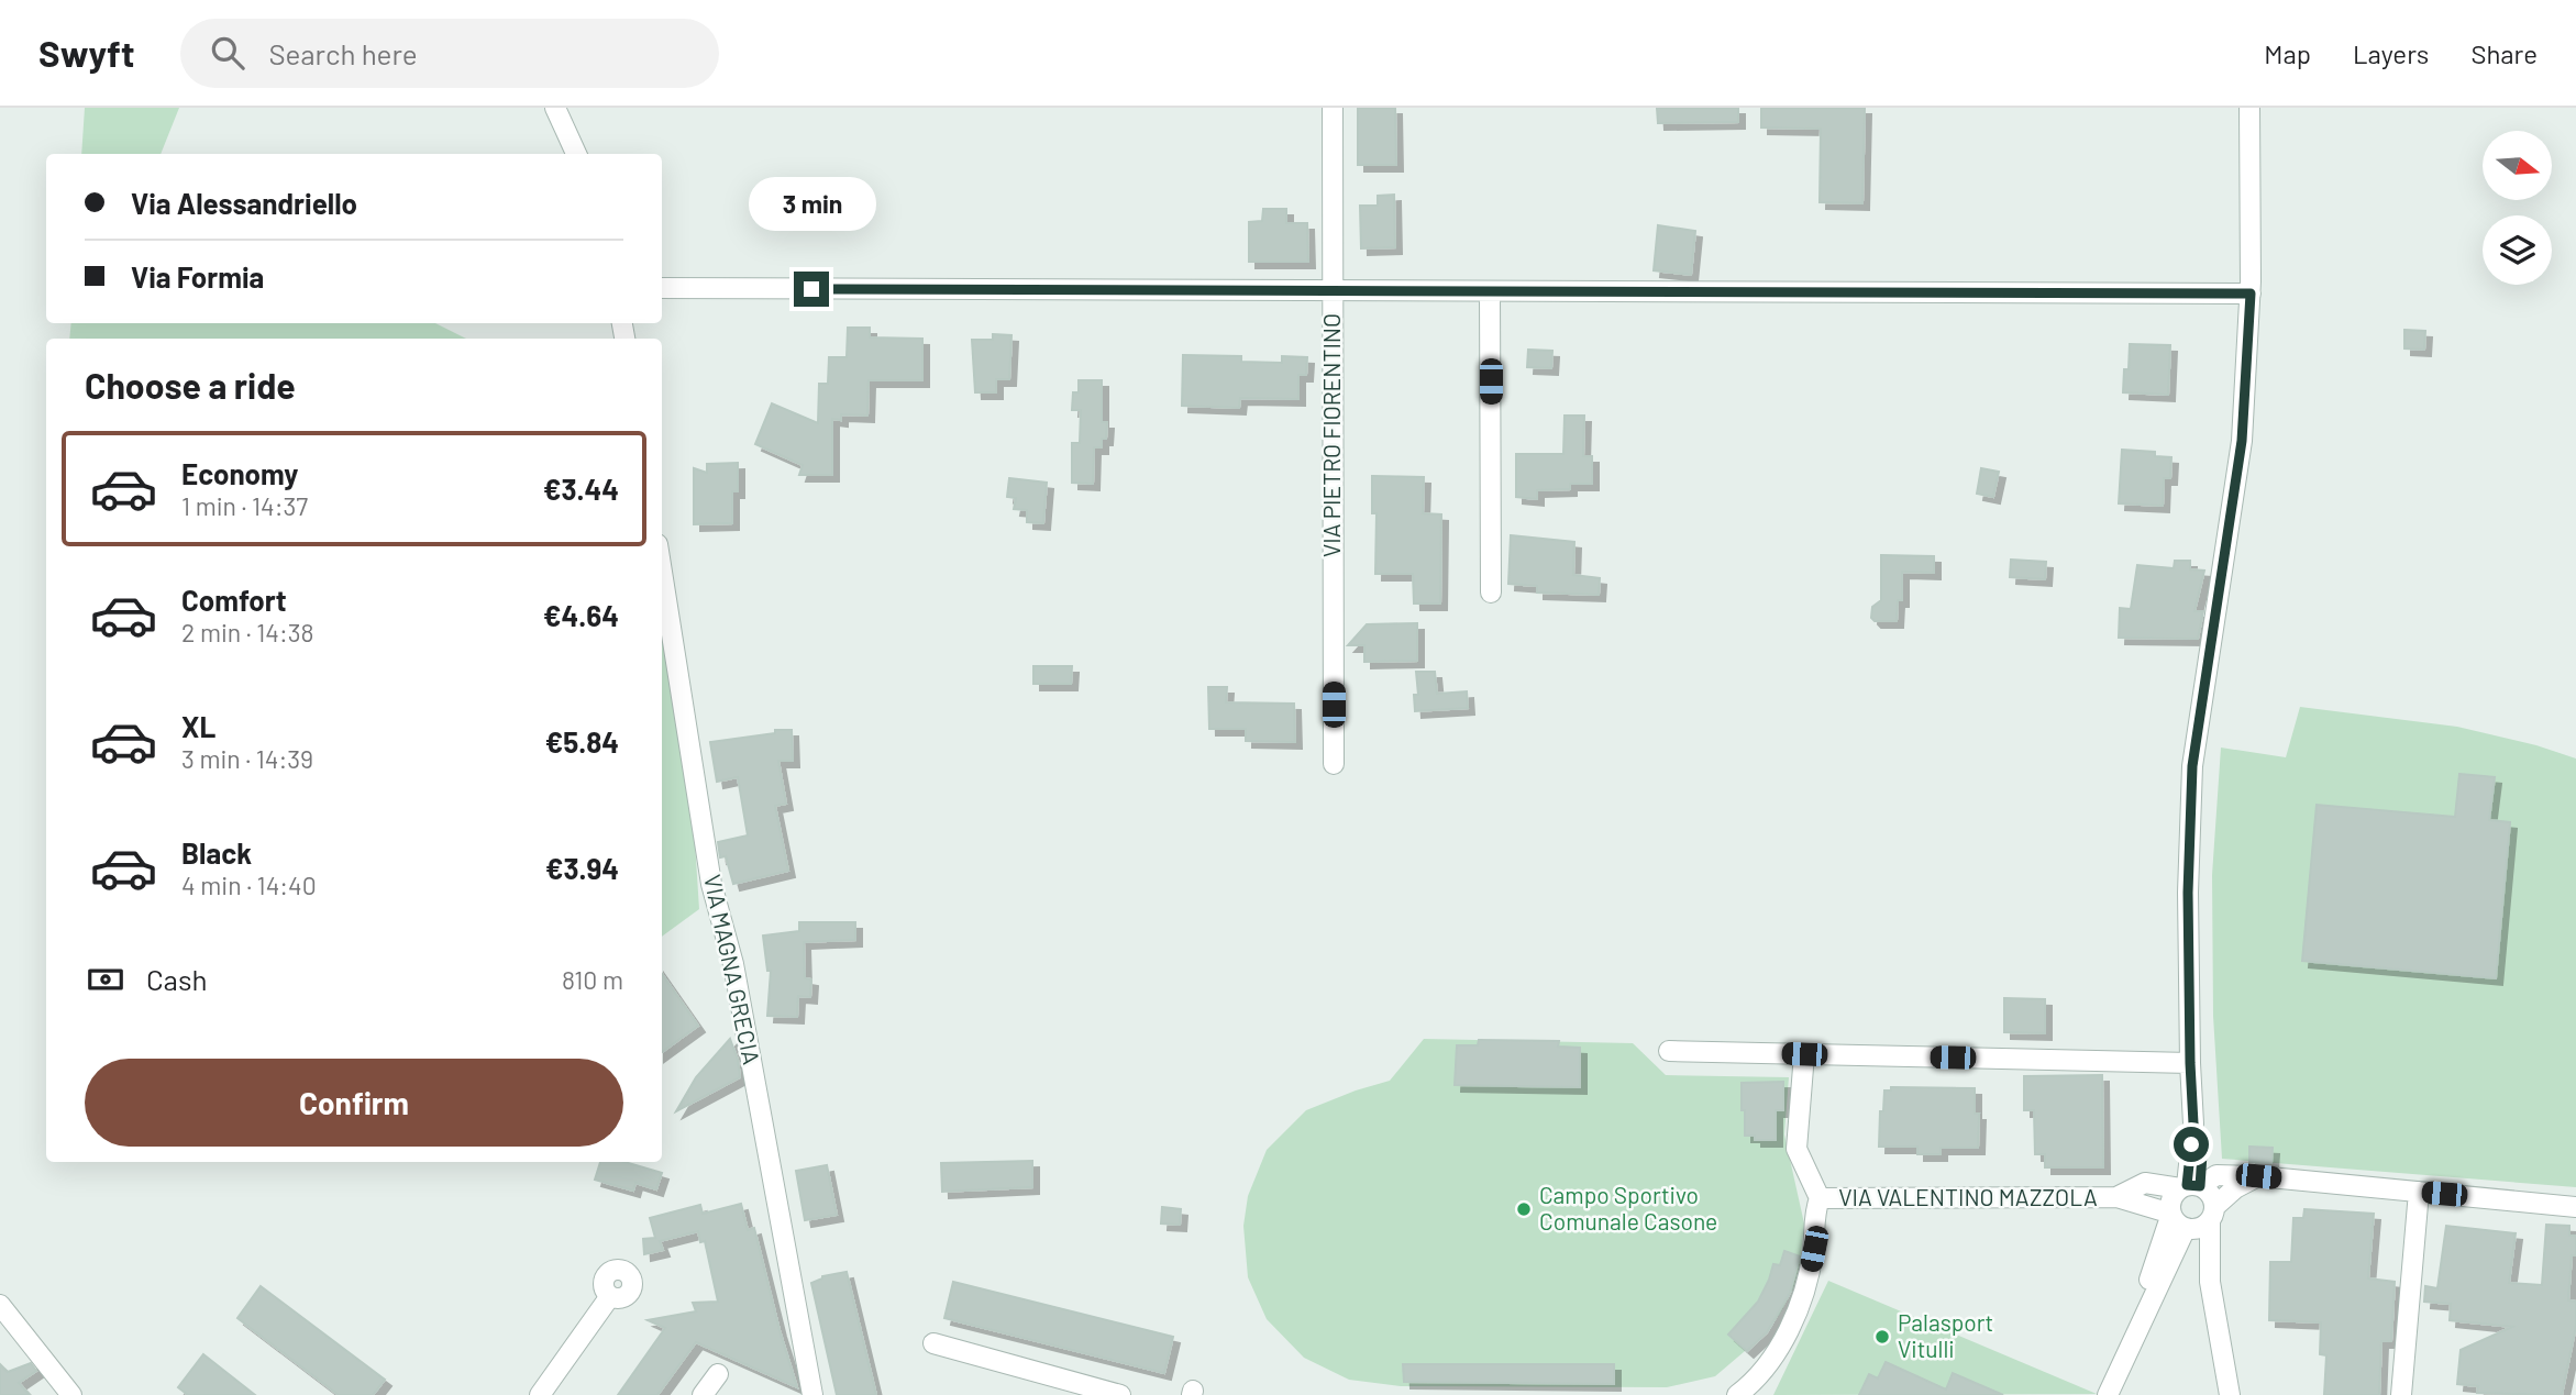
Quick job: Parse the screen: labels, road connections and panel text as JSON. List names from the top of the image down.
{
  "streets": {
    "street": ["VIA PIETRO FIORENTINO", "VIA MAGNA GRECIA", "VIA VALENTINO MAZZOLA"]
  },
  "places": ["Campo Sportivo Comunale Casone", "Palasport Vitulli"],
  "north": "right",
  "page": {
    "header": "Swyft",
    "search": "Search here",
    "nav": ["Map", "Layers", "Share"],
    "banner": ["Via Alessandriello", "Via Formia"],
    "bubble": "3 min",
    "heading": "Choose a ride",
    "list": [
      {
        "name": "Economy",
        "note": "1 min · 14:37",
        "value": "€3.44"
      },
      {
        "name": "Comfort",
        "note": "2 min · 14:38",
        "value": "€4.64"
      },
      {
        "name": "XL",
        "note": "3 min · 14:39",
        "value": "€5.84"
      },
      {
        "name": "Black",
        "note": "4 min · 14:40",
        "value": "€3.94"
      }
    ],
    "pay": ["Cash", "810 m"],
    "buttons": "Confirm"
  }
}
